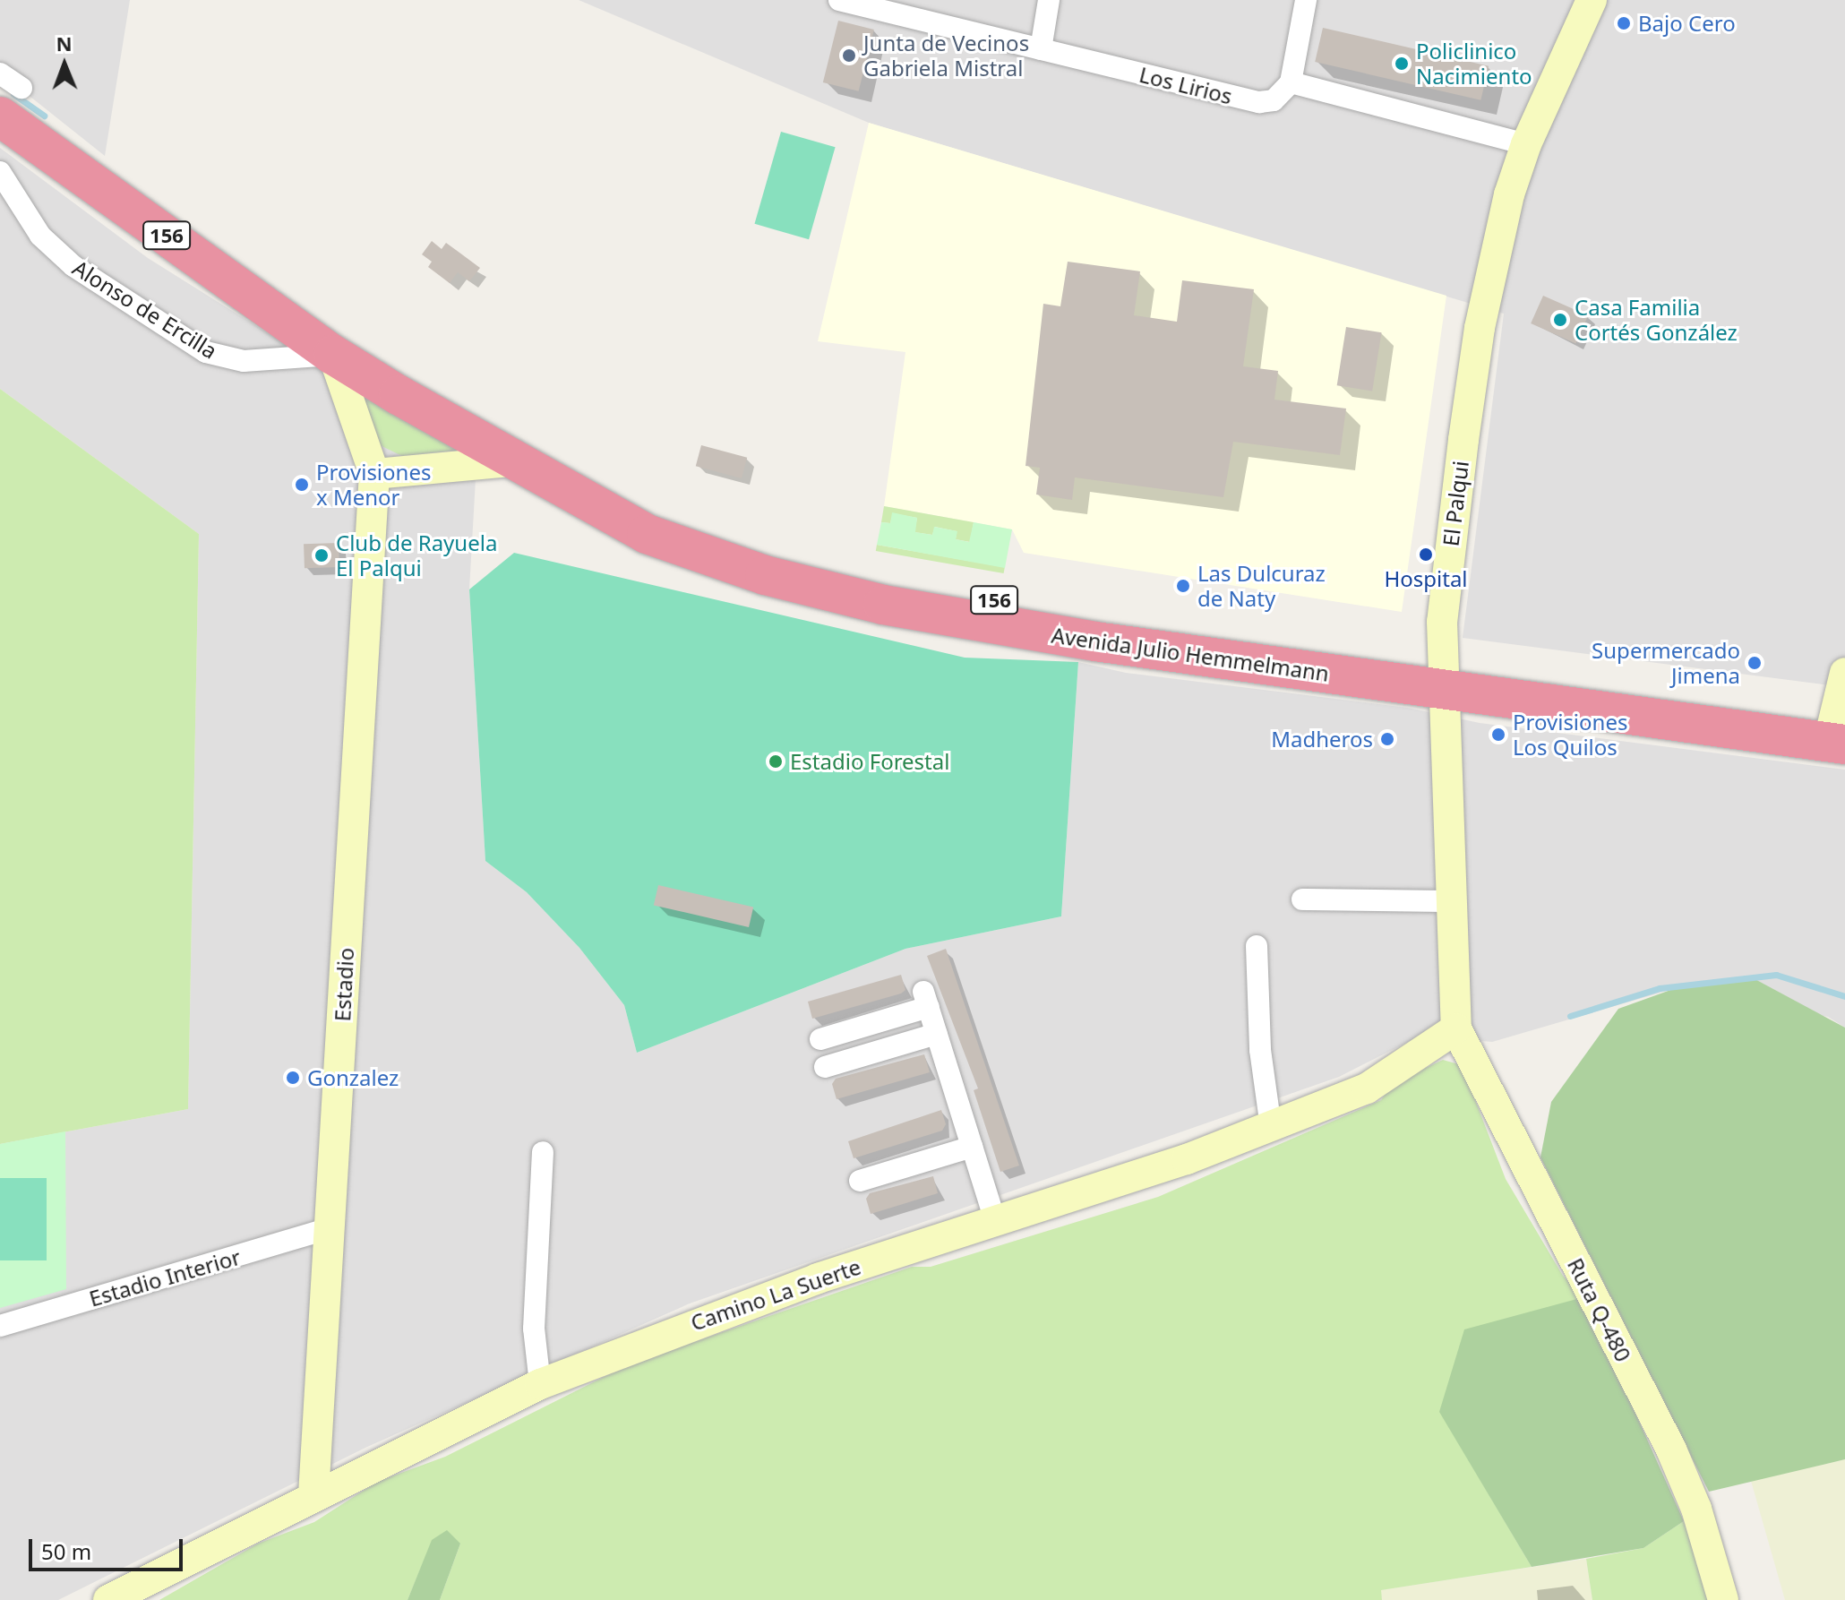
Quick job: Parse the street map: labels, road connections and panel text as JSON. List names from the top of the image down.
{
  "streets": {
    "highway": ["156", "Avenida Julio Hemmelmann"],
    "street": [
      "Los Lirios",
      "Alonso de Ercilla",
      "El Palqui",
      "Estadio",
      "Estadio Interior",
      "Camino La Suerte",
      "Ruta Q-480"
    ]
  },
  "crossings": [
    ["Alonso de Ercilla", "Avenida Julio Hemmelmann"],
    ["Alonso de Ercilla", "Estadio"],
    ["El Palqui", "Avenida Julio Hemmelmann"],
    ["El Palqui", "Camino La Suerte"],
    ["El Palqui", "Ruta Q-480"],
    ["Avenida Julio Hemmelmann", "Estadio"],
    ["Estadio", "Estadio Interior"],
    ["Estadio", "Camino La Suerte"],
    ["Camino La Suerte", "Ruta Q-480"]
  ],
  "places": [
    "Bajo Cero",
    "Junta de Vecinos Gabriela Mistral",
    "Policlinico Nacimiento",
    "Casa Familia Cortés González",
    "Provisiones x Menor",
    "Hospital",
    "Club de Rayuela El Palqui",
    "Las Dulcuraz de Naty",
    "Supermercado Jimena",
    "Provisiones Los Quilos",
    "Madheros",
    "Estadio Forestal",
    "Gonzalez"
  ],
  "scale_bar": "50 m",
  "north": "top"
}
